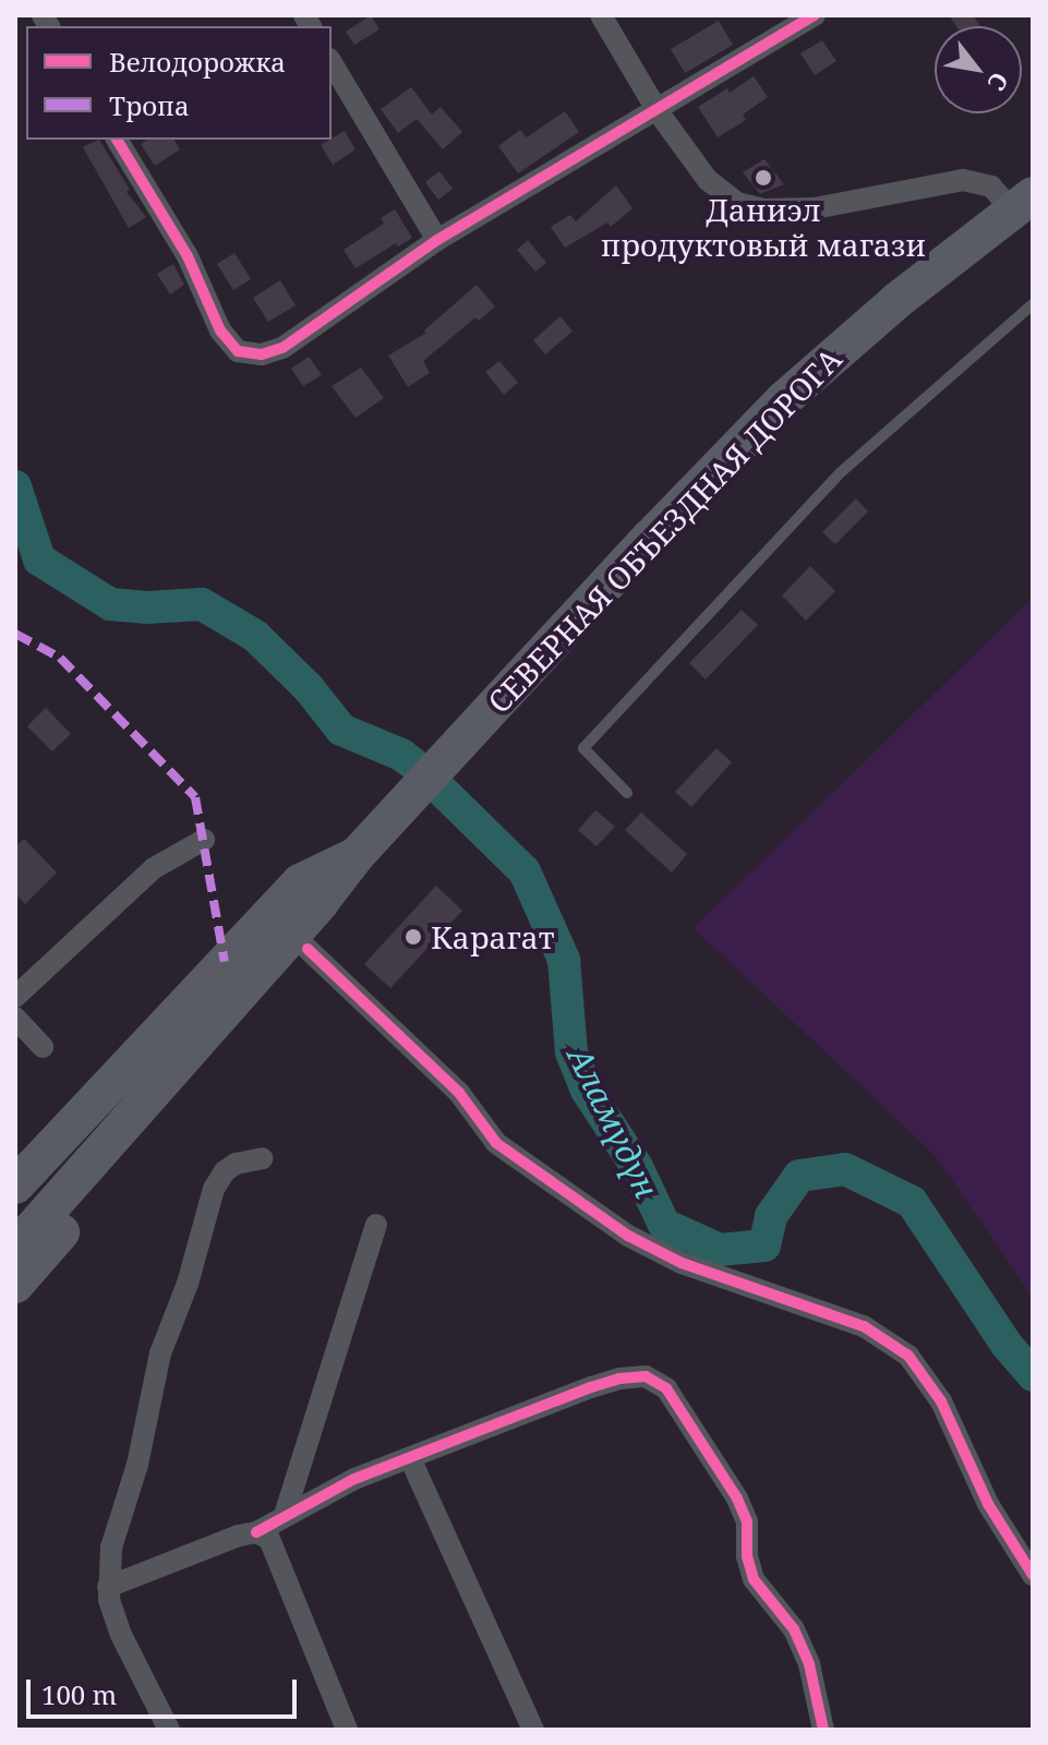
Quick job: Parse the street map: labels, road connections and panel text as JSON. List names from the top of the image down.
{
  "streets": {
    "highway": ["СЕВЕРНАЯ ОБЪЕЗДНАЯ ДОРОГА"]
  },
  "water": ["Аламүдүн"],
  "places": ["Даниэл продуктовый магази", "Карагат"],
  "legend": ["Велодорожка", "Тропа"],
  "scale_bar": "100 m",
  "north": "bottom right"
}
